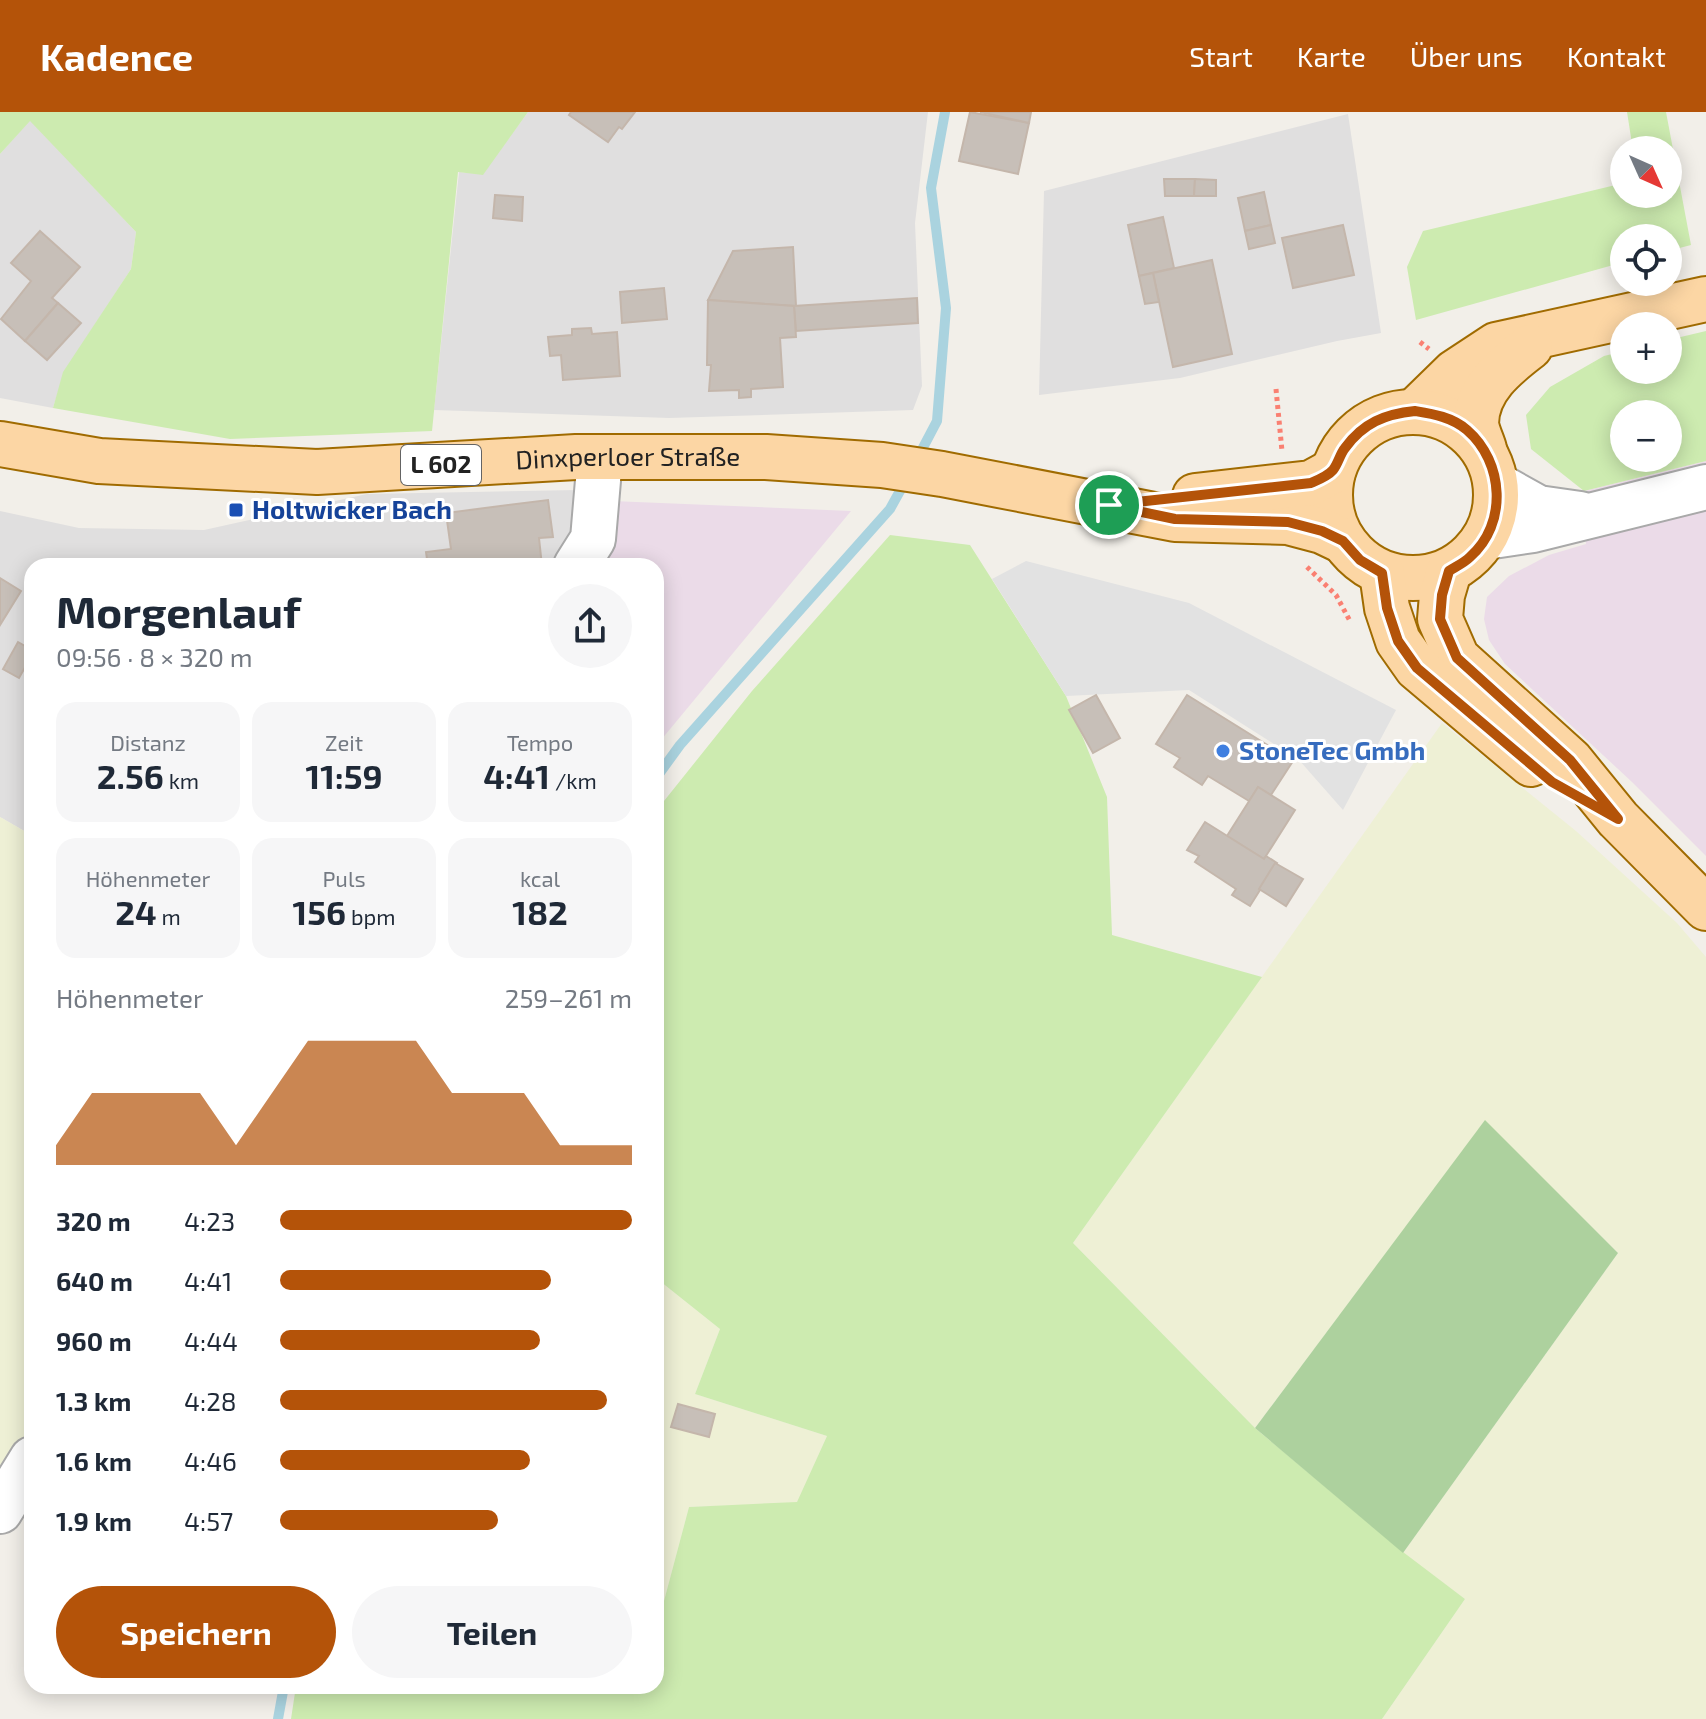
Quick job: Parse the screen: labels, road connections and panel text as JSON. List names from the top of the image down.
{
  "streets": {
    "main road": ["Dinxperloer Straße", "L 602"]
  },
  "places": {
    "transit": ["Holtwicker Bach"],
    "other": ["StoneTec Gmbh"]
  },
  "north": "bottom right",
  "page": {
    "header": "Kadence",
    "nav": [
      "Start",
      "Karte",
      "Über uns",
      "Kontakt"
    ],
    "map_buttons": ["+", "−"],
    "heading": ["Morgenlauf", "09:56 · 8 × 320 m"],
    "stats": [
      ["Distanz", "2.56 km"],
      ["Zeit", "11:59"],
      ["Tempo", "4:41 /km"],
      ["Höhenmeter", "24 m"],
      ["Puls", "156 bpm"],
      ["kcal", "182"]
    ],
    "chart": ["Höhenmeter", "259–261 m"],
    "list": [
      {
        "name": "320 m",
        "note": "4:23"
      },
      {
        "name": "640 m",
        "note": "4:41"
      },
      {
        "name": "960 m",
        "note": "4:44"
      },
      {
        "name": "1.3 km",
        "note": "4:28"
      },
      {
        "name": "1.6 km",
        "note": "4:46"
      },
      {
        "name": "1.9 km",
        "note": "4:57"
      }
    ],
    "buttons": ["Speichern", "Teilen"]
  }
}
